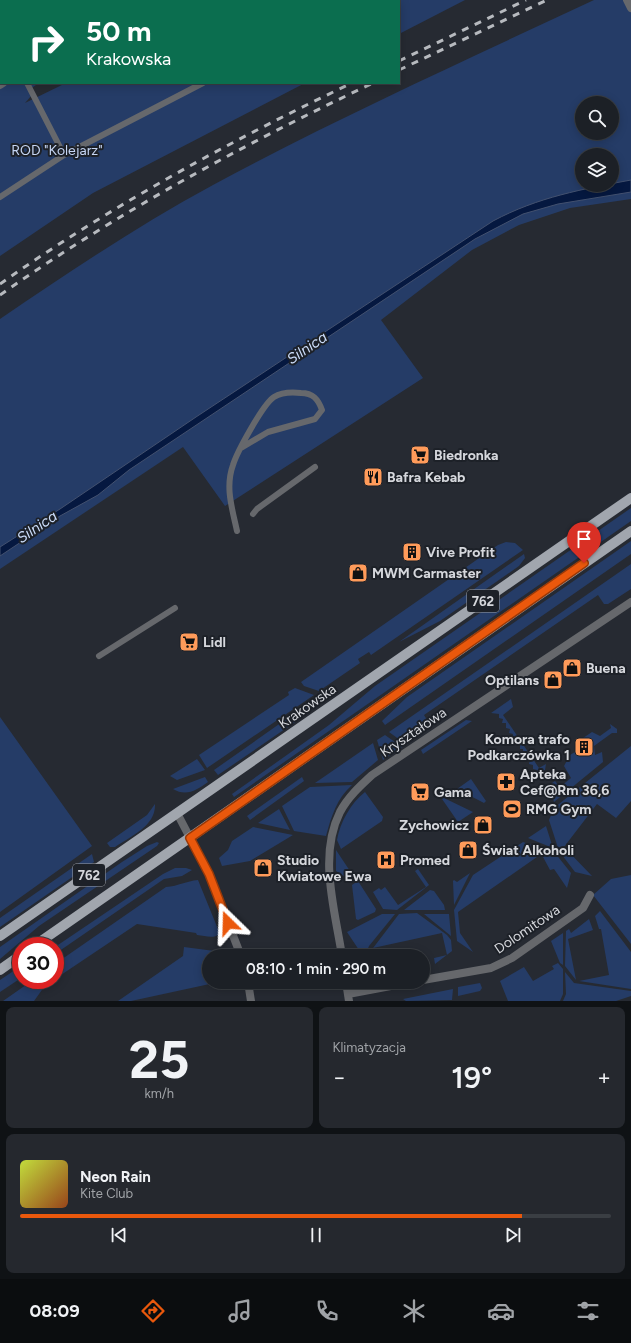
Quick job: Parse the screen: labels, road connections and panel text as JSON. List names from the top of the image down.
{
  "streets": {
    "main road": ["762", "Krakowska"],
    "street": ["Kryształowa", "Dolomitowa"]
  },
  "water": ["Silnica"],
  "parks": ["ROD \"Kolejarz\""],
  "places": {
    "supermarket": ["Biedronka", "Lidl", "Gama"],
    "restaurant": ["Bafra Kebab"],
    "building": ["Vive Profit", "Komora trafo Podkarczówka 1"],
    "shop": [
      "MWM Carmaster",
      "Buena",
      "Optilans",
      "Zychowicz",
      "Świat Alkoholi",
      "Studio Kwiatowe Ewa"
    ],
    "pharmacy": ["Apteka Cef@Rm 36,6"],
    "sports": ["RMG Gym"],
    "hospital": ["Promed"]
  },
  "page": {
    "turn": ["50 m", "Krakowska"],
    "limit": "30",
    "trip": "08:10 · 1 min · 290 m",
    "tile": [
      ["25", "km/h"],
      "Klimatyzacja"
    ],
    "heat": ["−", "19°", "+"],
    "song": ["Neon Rain", "Kite Club"],
    "tabs": "08:09"
  }
}
